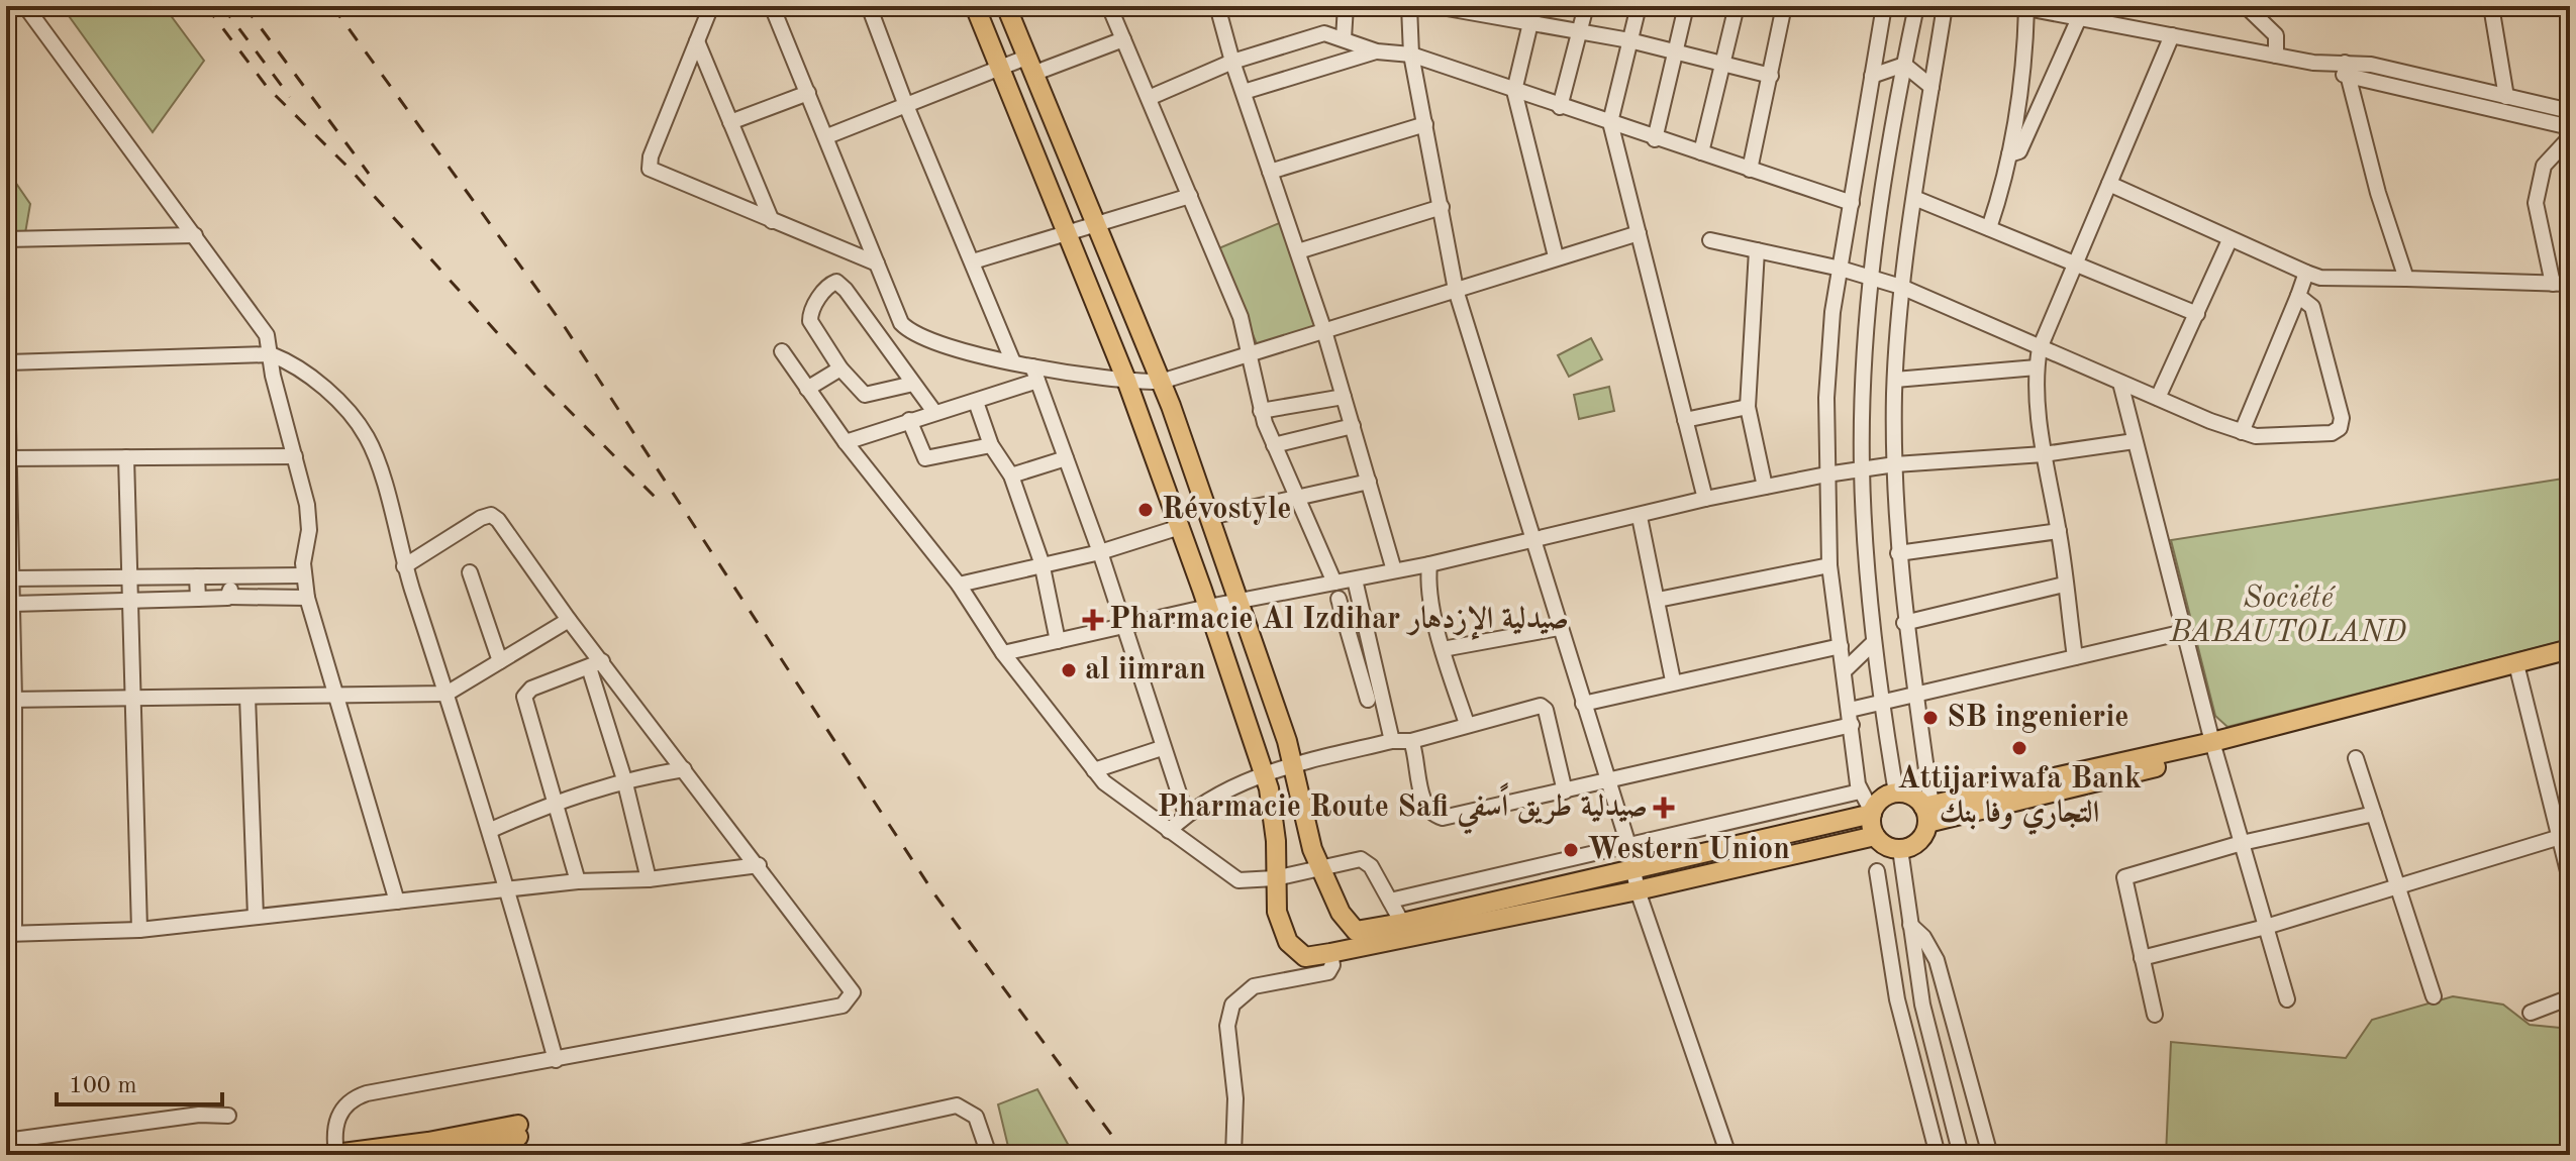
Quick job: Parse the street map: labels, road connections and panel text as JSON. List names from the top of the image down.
{
  "parks": ["Société BABAUTOLAND"],
  "places": {
    "other": [
      "Révostyle",
      "al iimran",
      "SB ingenierie",
      "Attijariwafa Bank التجاري وفا بنك",
      "Western Union"
    ],
    "health": ["Pharmacie Al Izdihar صيدلية الإزدهار", "Pharmacie Route Safi صيدلية طريق اًسفي"]
  },
  "scale_bar": "100 m"
}
